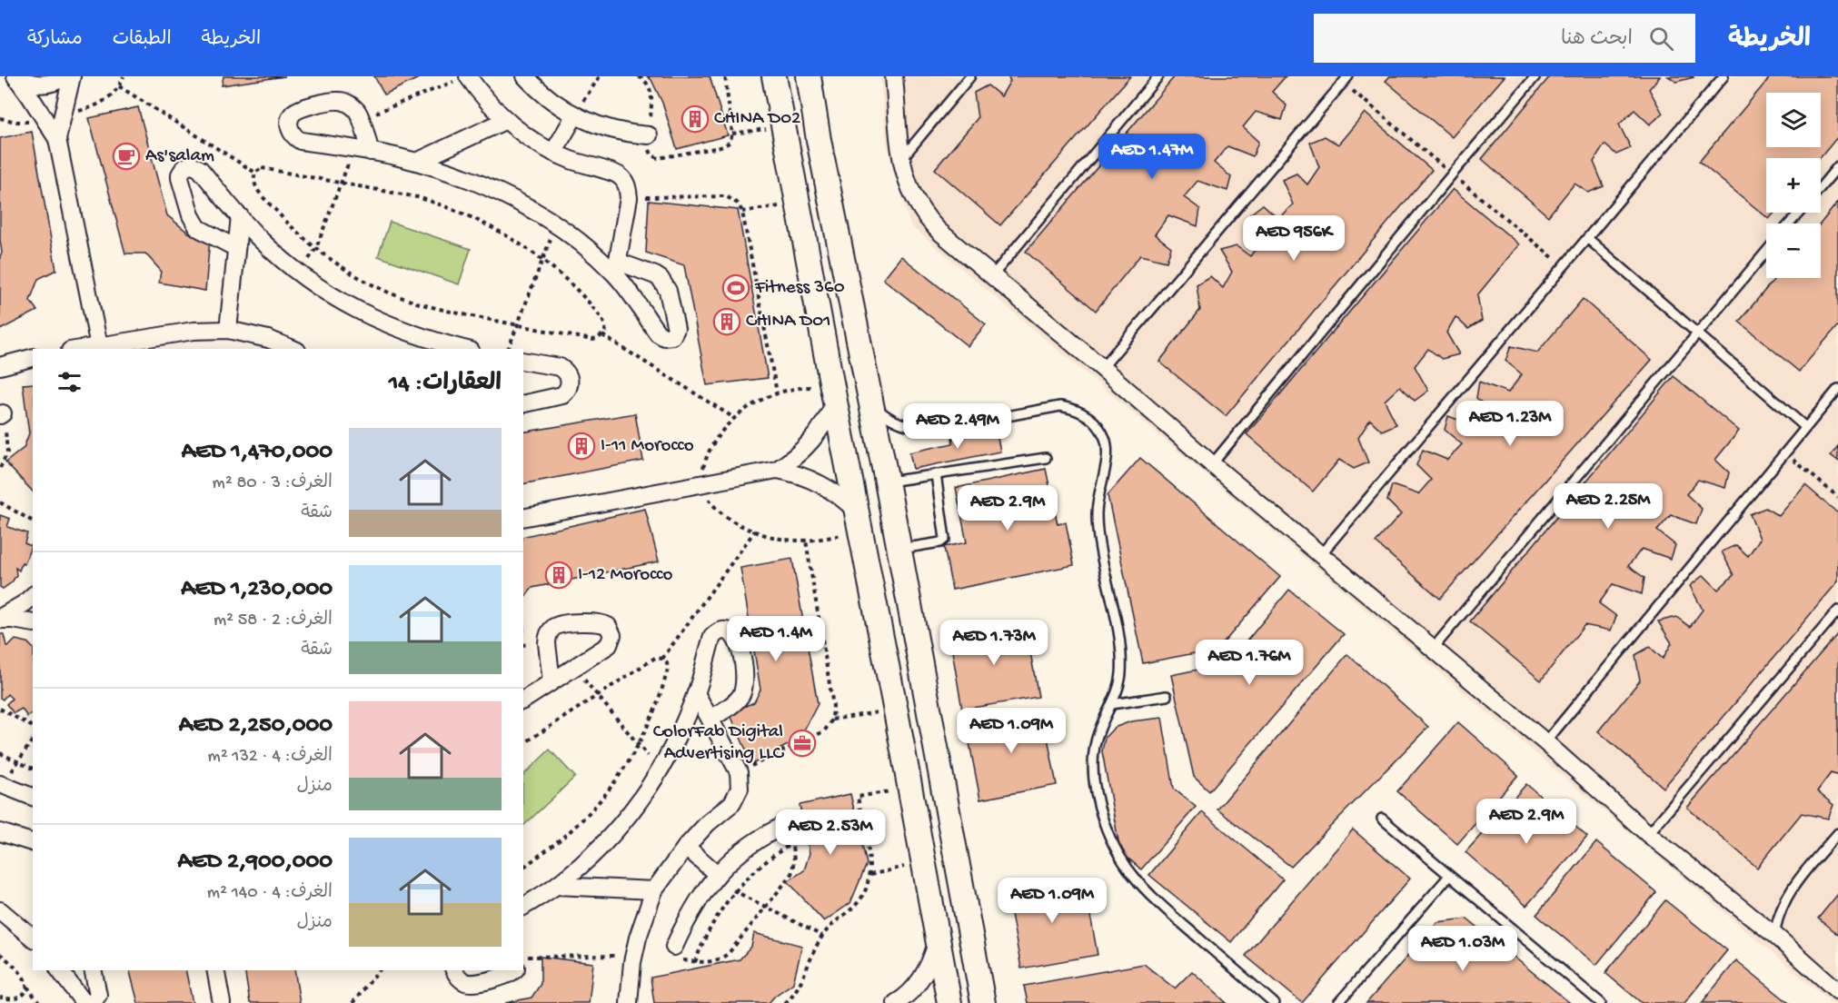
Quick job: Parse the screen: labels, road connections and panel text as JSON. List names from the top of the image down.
{
  "places": {
    "building": [
      "CHINA D02",
      "CHINA D01",
      "I-11 Morocco",
      "I-12 Morocco"
    ],
    "cafe": ["As'salam"],
    "sports": ["Fitness 360"],
    "office": ["ColorFab Digital Advertising LLC"]
  },
  "page": {
    "header": "الخريطة",
    "search": "ابحث هنا",
    "nav": ["الخريطة", "الطبقات", "مشاركة"],
    "map_buttons": ["+", "−"],
    "price": [
      "AED 1.47M",
      "AED 956K",
      "AED 1.23M",
      "AED 2.49M",
      "AED 2.25M",
      "AED 2.9M",
      "AED 1.4M",
      "AED 1.73M",
      "AED 1.76M",
      "AED 1.09M",
      "AED 2.9M",
      "AED 2.53M",
      "AED 1.09M",
      "AED 1.03M"
    ],
    "heading": "العقارات: 14",
    "list": [
      {
        "name": "AED 1,470,000",
        "note": "الغرف: 3 · 80 m² · شقة"
      },
      {
        "name": "AED 1,230,000",
        "note": "الغرف: 2 · 58 m² · شقة"
      },
      {
        "name": "AED 2,250,000",
        "note": "الغرف: 4 · 132 m² · منزل"
      },
      {
        "name": "AED 2,900,000",
        "note": "الغرف: 4 · 140 m² · منزل"
      }
    ]
  }
}
